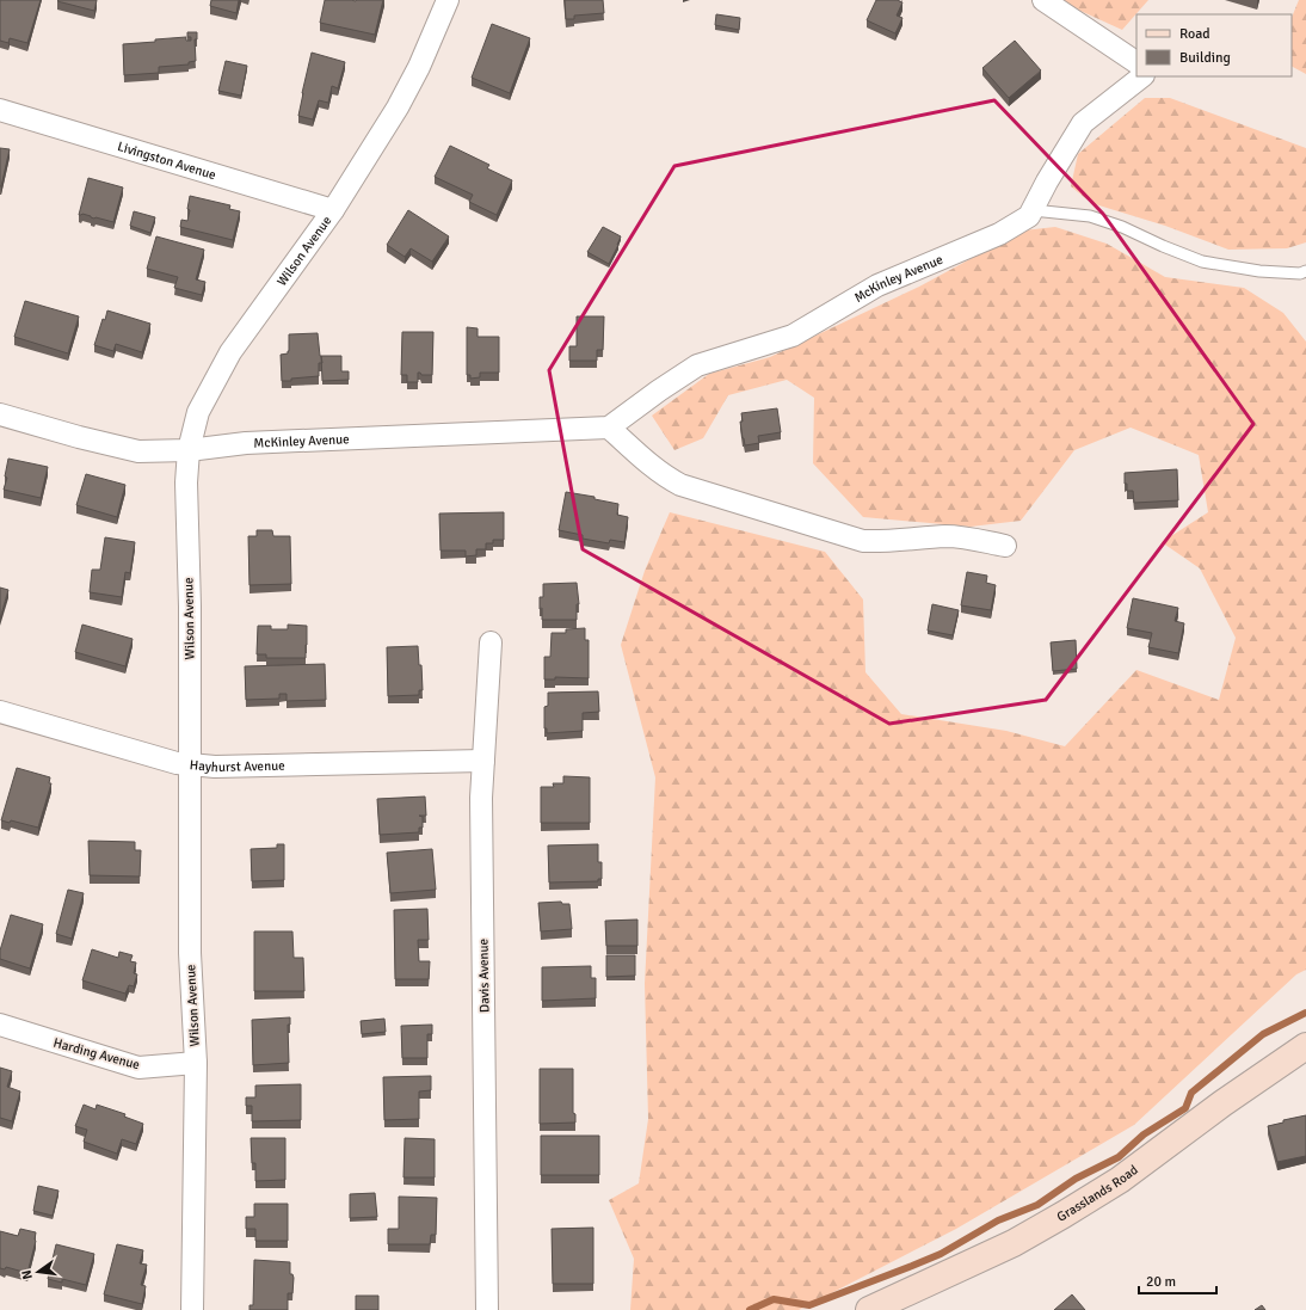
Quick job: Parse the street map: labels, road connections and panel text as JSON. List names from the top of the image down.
{
  "streets": {
    "main road": ["Grasslands Road"],
    "street": [
      "Livingston Avenue",
      "Wilson Avenue",
      "McKinley Avenue",
      "Hayhurst Avenue",
      "Davis Avenue",
      "Harding Avenue"
    ]
  },
  "crossings": [
    ["Livingston Avenue", "Wilson Avenue"],
    ["Wilson Avenue", "McKinley Avenue"],
    ["Wilson Avenue", "Hayhurst Avenue"],
    ["Wilson Avenue", "Harding Avenue"],
    ["Hayhurst Avenue", "Davis Avenue"]
  ],
  "legend": ["Road", "Building"],
  "scale_bar": "20 m",
  "north": "left"
}
